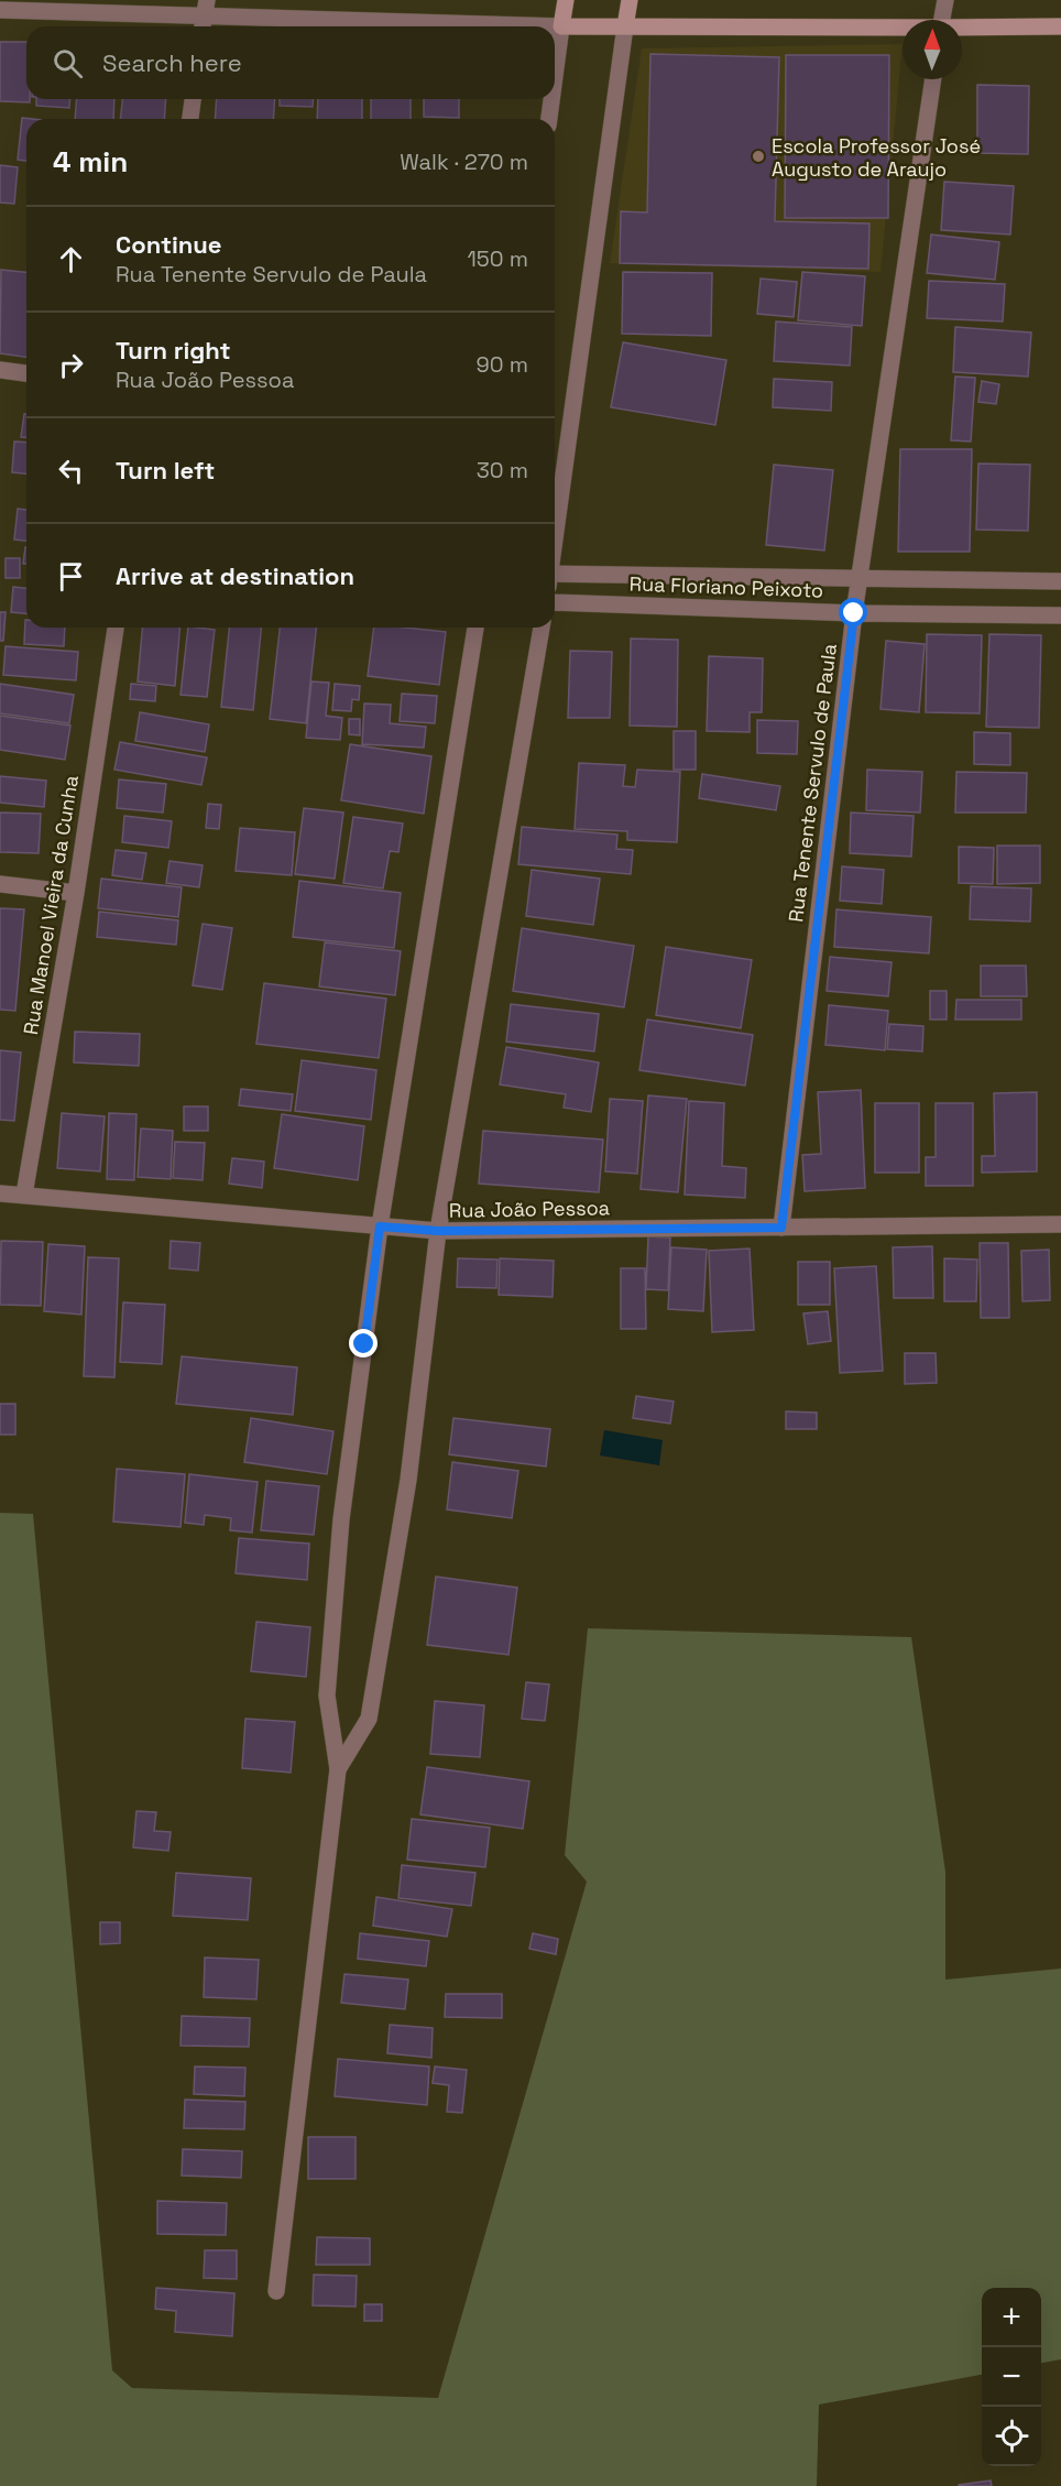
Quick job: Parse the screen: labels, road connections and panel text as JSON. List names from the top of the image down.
{
  "streets": {
    "street": [
      "Rua Floriano Peixoto",
      "Rua Tenente Servulo de Paula",
      "Rua Manoel Vieira da Cunha",
      "Rua João Pessoa"
    ]
  },
  "crossings": [
    ["Rua Floriano Peixoto", "Rua Tenente Servulo de Paula"],
    ["Rua Tenente Servulo de Paula", "Rua João Pessoa"],
    ["Rua Manoel Vieira da Cunha", "Rua João Pessoa"]
  ],
  "places": ["Escola Professor José Augusto de Araujo"],
  "north": "top",
  "page": {
    "search": "Search here",
    "heading": ["4 min", "Walk · 270 m"],
    "list": [
      ["Continue", "Rua Tenente Servulo de Paula", "150 m"],
      ["Turn right", "Rua João Pessoa", "90 m"],
      ["Turn left", "30 m"],
      "Arrive at destination"
    ],
    "map_buttons": ["+", "−"]
  }
}
